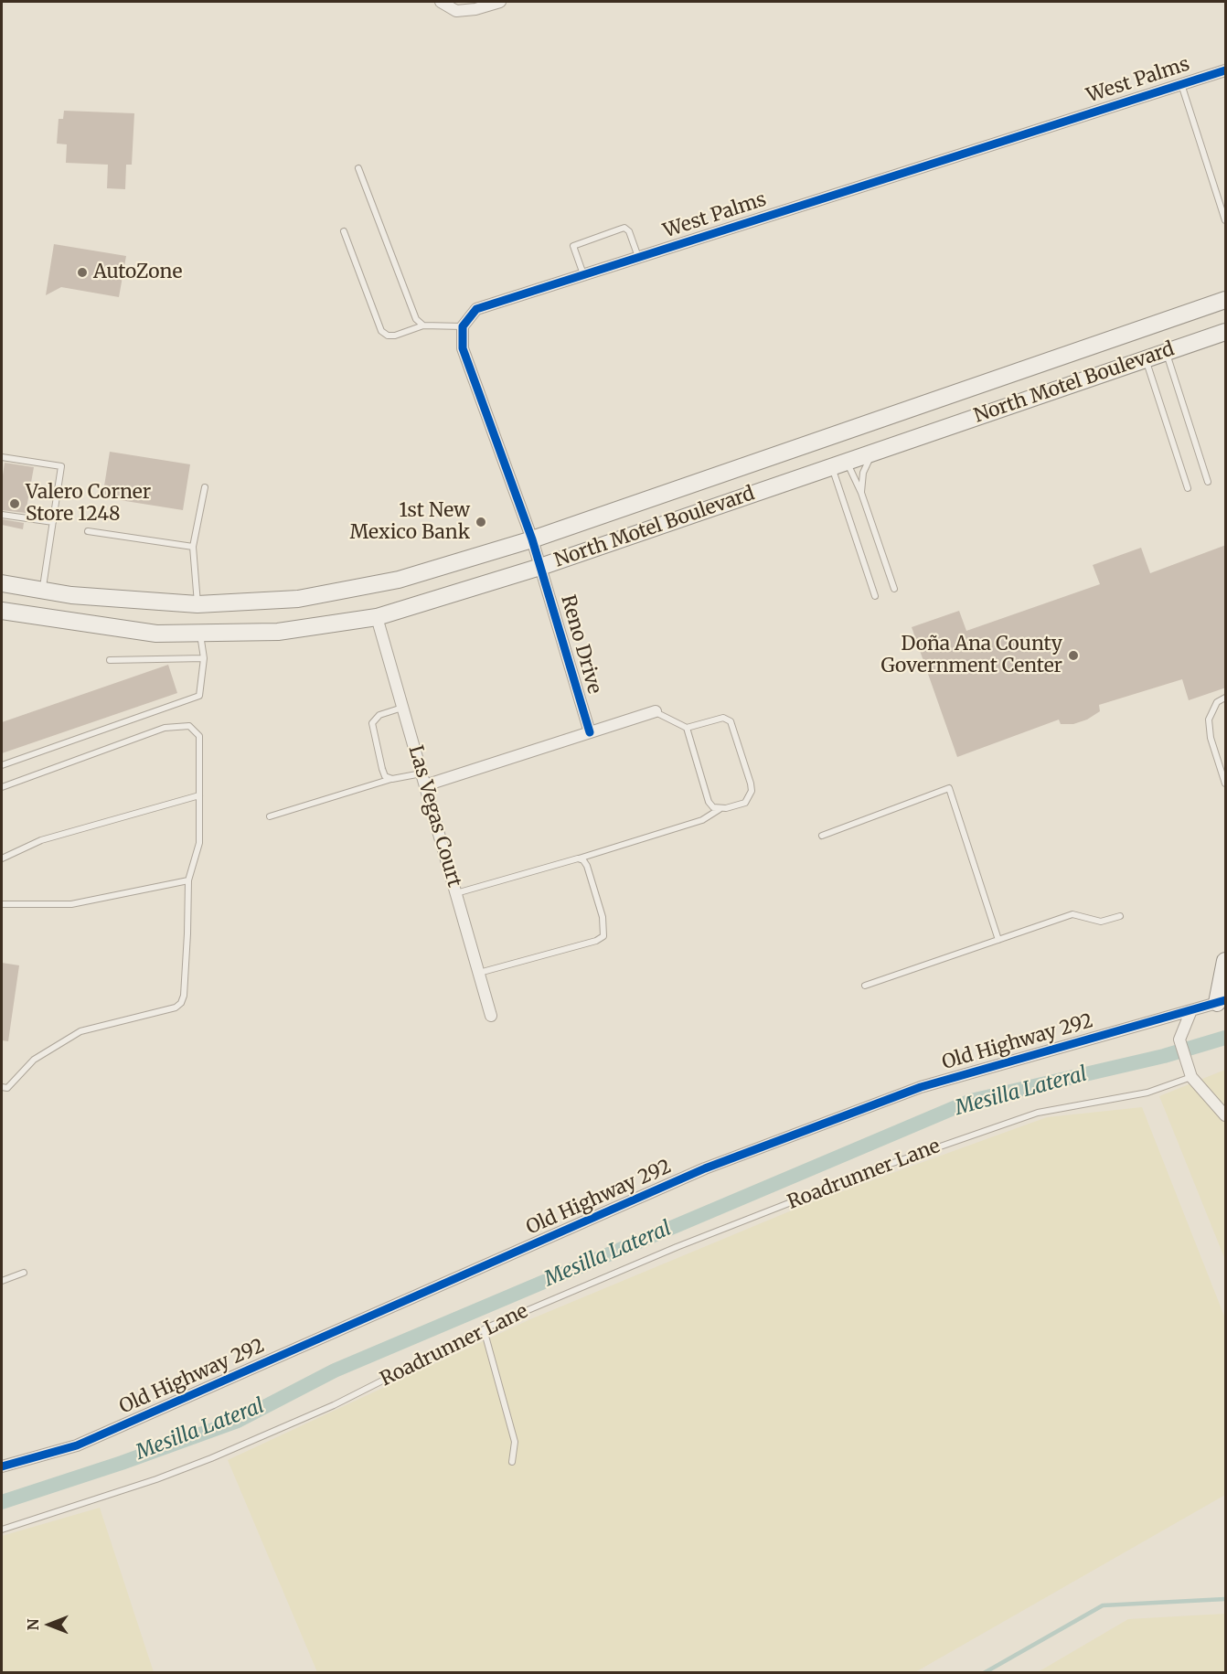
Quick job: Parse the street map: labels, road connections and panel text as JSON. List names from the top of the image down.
{
  "streets": {
    "main road": ["North Motel Boulevard"],
    "street": [
      "West Palms",
      "Reno Drive",
      "Las Vegas Court",
      "Old Highway 292"
    ],
    "lane": ["Roadrunner Lane"]
  },
  "crossings": [
    ["North Motel Boulevard", "Reno Drive"],
    ["North Motel Boulevard", "Las Vegas Court"]
  ],
  "water": ["Mesilla Lateral"],
  "places": [
    "AutoZone",
    "Valero Corner Store 1248",
    "1st New Mexico Bank",
    "Doña Ana County Government Center"
  ],
  "north": "left"
}
